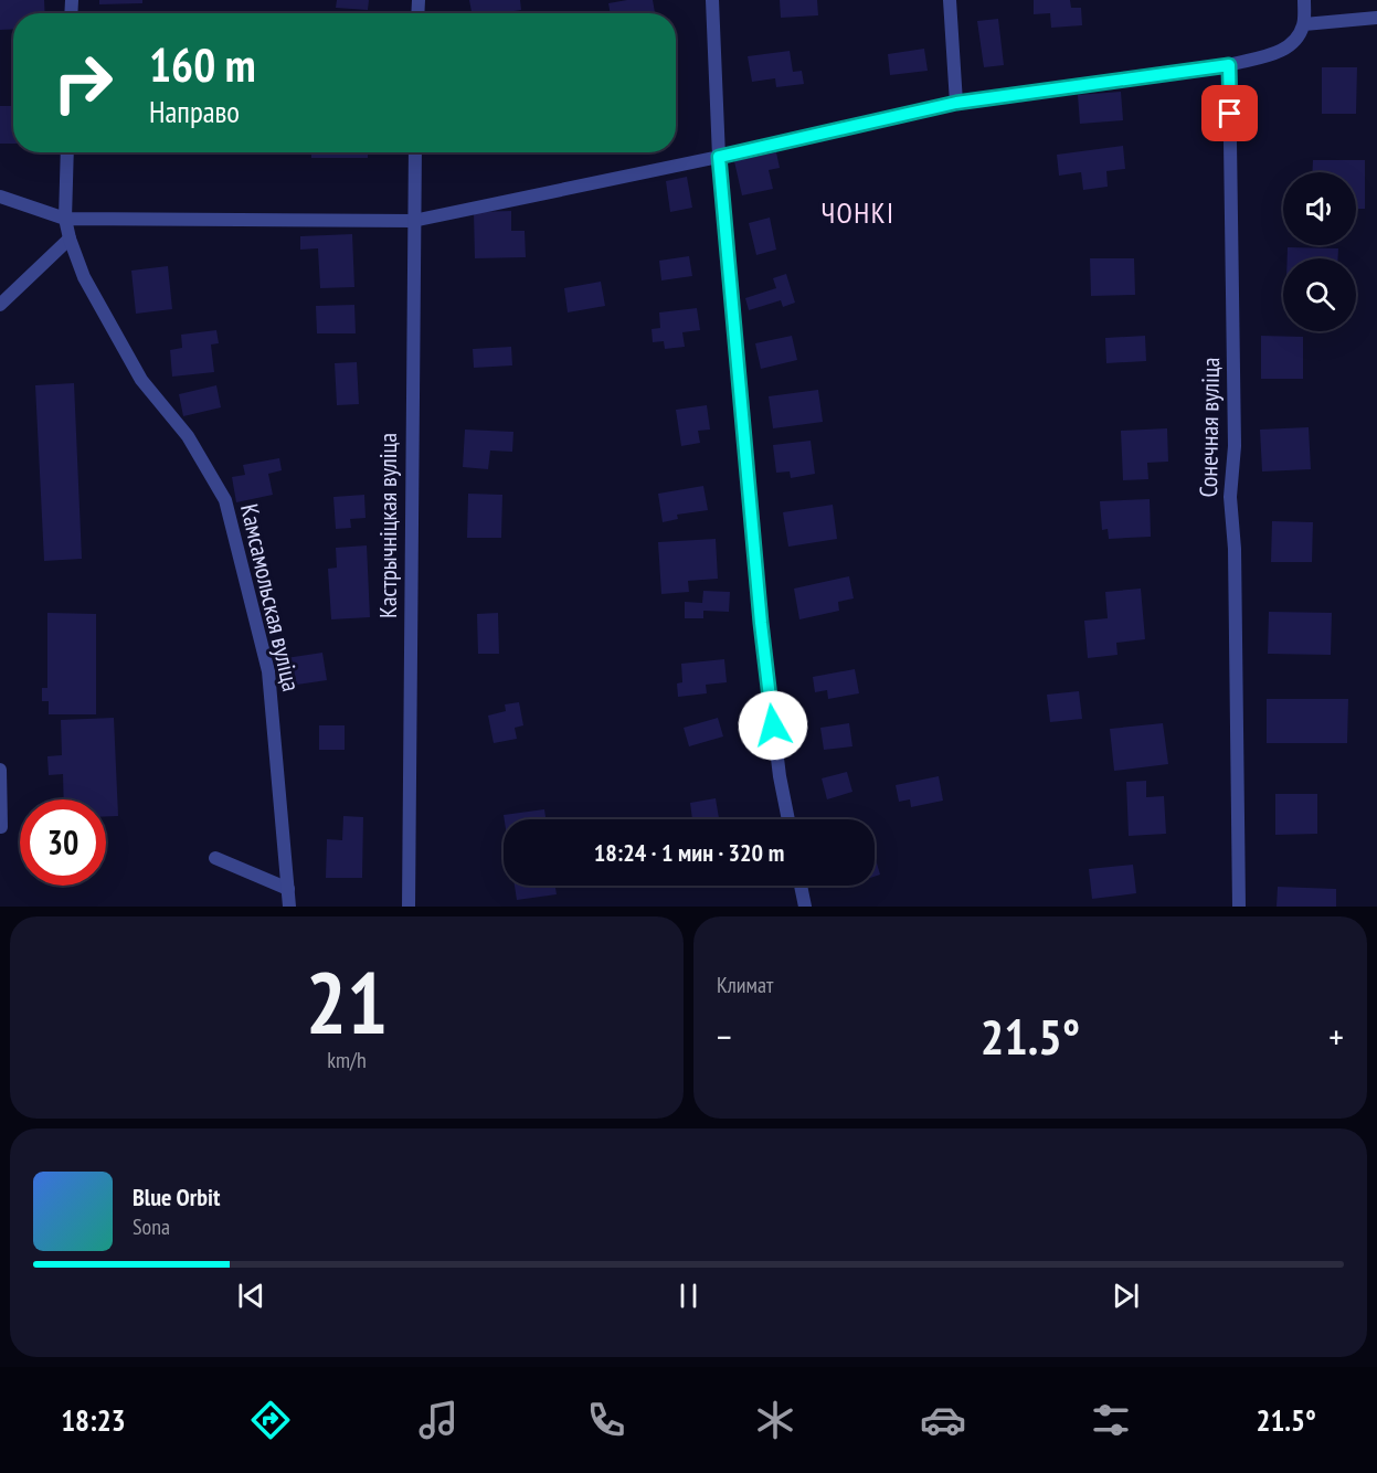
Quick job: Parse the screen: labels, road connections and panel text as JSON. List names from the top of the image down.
{
  "streets": {
    "street": ["Сонечная вуліца", "Кастрычніцкая вуліца", "Камсамольская вуліца"]
  },
  "districts": ["ЧОНКІ"],
  "page": {
    "turn": ["160 m", "Направо"],
    "limit": "30",
    "trip": "18:24 · 1 мин · 320 m",
    "tile": [
      ["21", "km/h"],
      "Климат"
    ],
    "heat": ["−", "21.5°", "+"],
    "song": ["Blue Orbit", "Sona"],
    "tabs": ["18:23", "21.5°"]
  }
}
